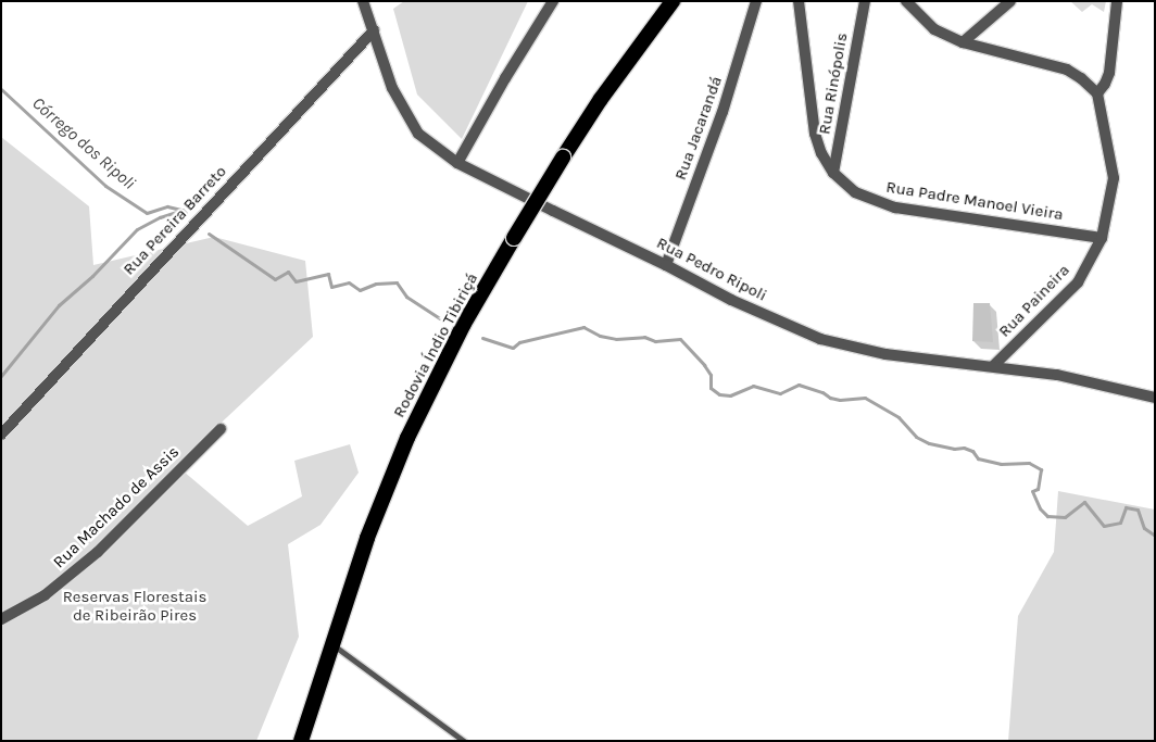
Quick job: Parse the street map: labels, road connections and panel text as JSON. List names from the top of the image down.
{
  "streets": {
    "highway": ["Rodovia Índio Tibiriçá"],
    "street": [
      "Rua Rinópolis",
      "Rua Jacarandá",
      "Rua Padre Manoel Vieira",
      "Rua Pereira Barreto",
      "Rua Pedro Ripoli",
      "Rua Paineira",
      "Rua Machado de Assis"
    ]
  },
  "crossings": [
    ["Rua Rinópolis", "Rua Padre Manoel Vieira"],
    ["Rua Jacarandá", "Rua Pedro Ripoli"],
    ["Rua Padre Manoel Vieira", "Rua Paineira"],
    ["Rua Pereira Barreto", "Rua Pedro Ripoli"],
    ["Rua Pedro Ripoli", "Rua Paineira"]
  ],
  "water": ["Córrego dos Ripoli"],
  "parks": ["Reservas Florestais de Ribeirão Pires"]
}
